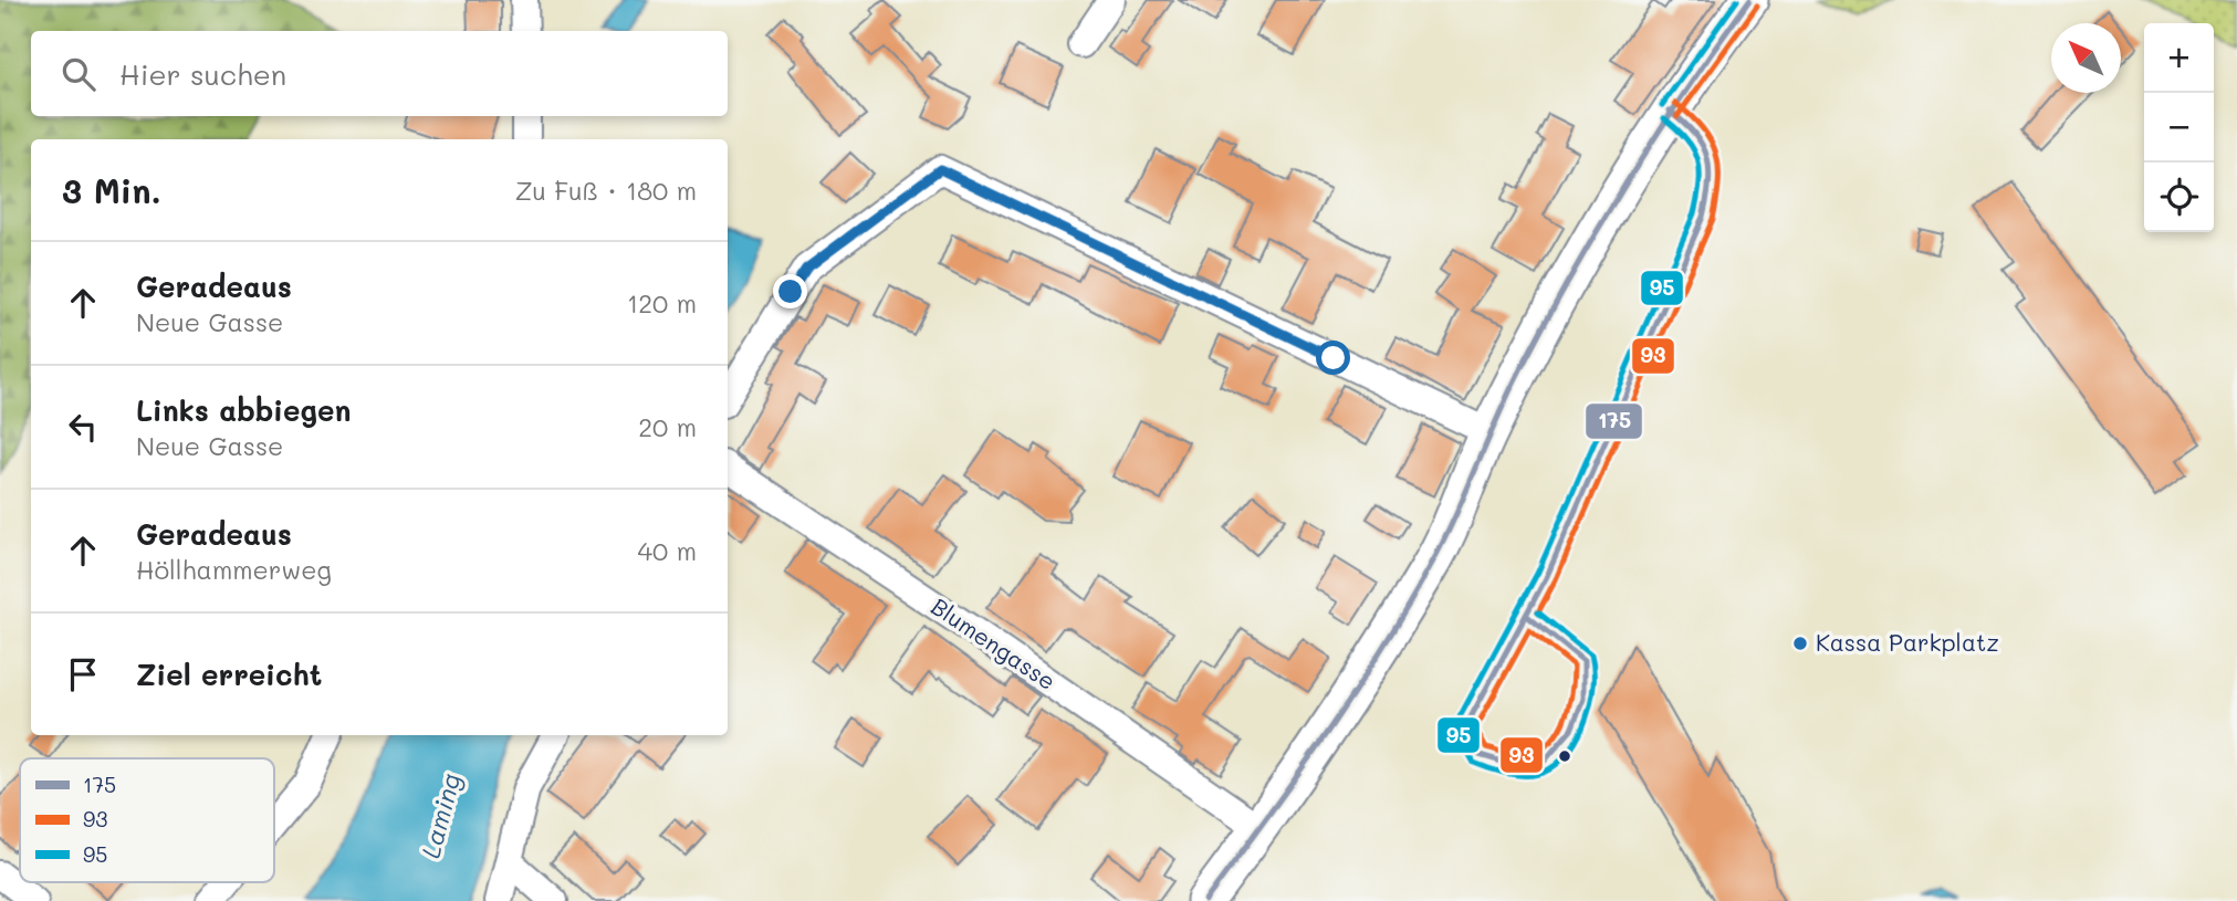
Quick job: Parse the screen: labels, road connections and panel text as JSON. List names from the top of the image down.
{
  "streets": {
    "street": ["Blumengasse"]
  },
  "water": ["Laming"],
  "places": ["Kassa Parkplatz"],
  "lines": ["transit line 175", "transit line 95", "transit line 93"],
  "legend": ["175", "93", "95"],
  "north": "top left",
  "page": {
    "map_buttons": ["+", "−"],
    "search": "Hier suchen",
    "heading": ["3 Min.", "Zu Fuß · 180 m"],
    "list": [
      ["Geradeaus", "Neue Gasse", "120 m"],
      ["Links abbiegen", "Neue Gasse", "20 m"],
      ["Geradeaus", "Höllhammerweg", "40 m"],
      "Ziel erreicht"
    ]
  }
}
